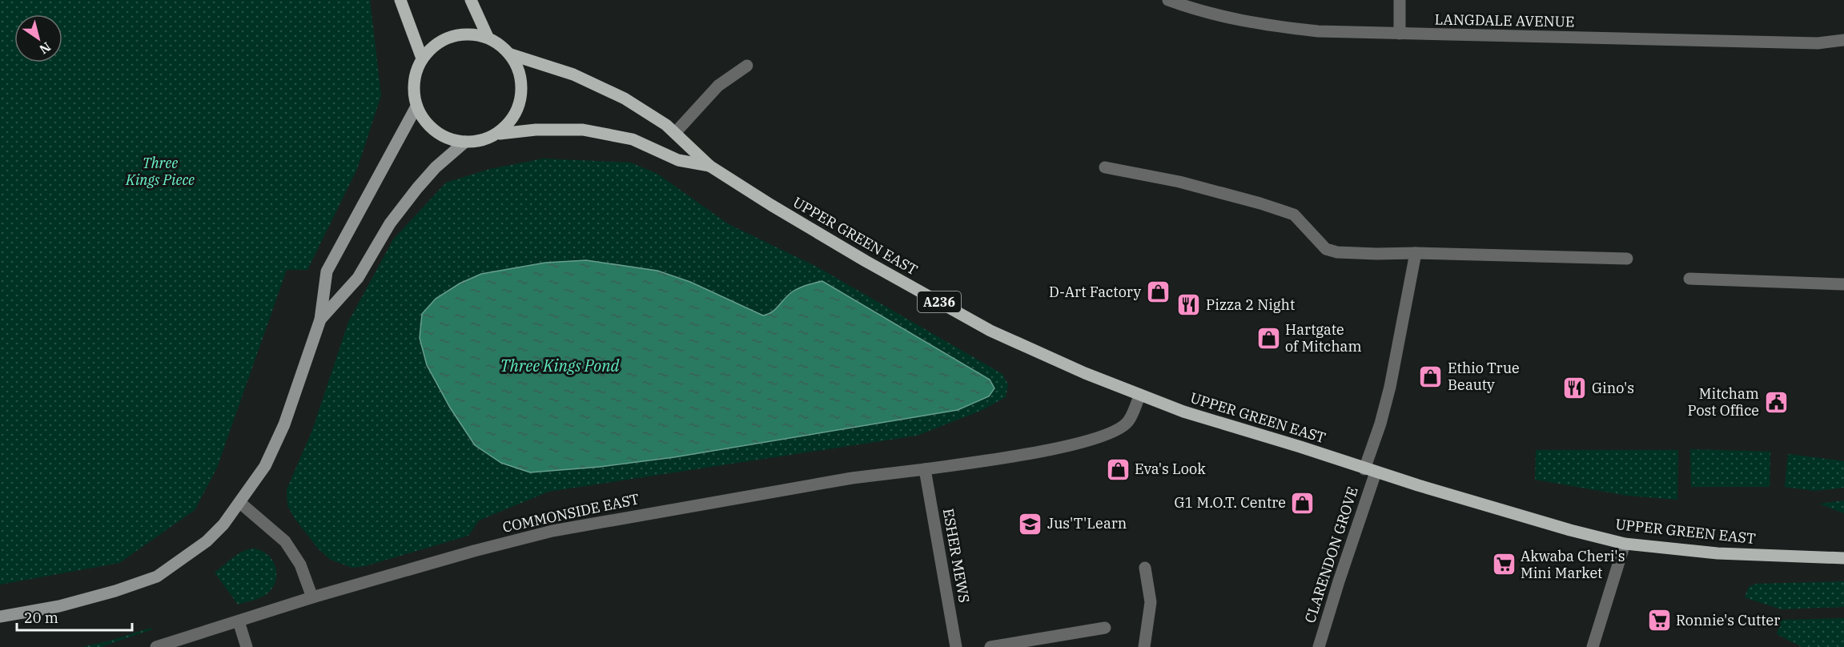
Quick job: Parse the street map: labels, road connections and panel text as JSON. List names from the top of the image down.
{
  "streets": {
    "main road": ["UPPER GREEN EAST", "A236"],
    "street": [
      "LANGDALE AVENUE",
      "COMMONSIDE EAST",
      "CLARENDON GROVE",
      "ESHER MEWS"
    ]
  },
  "crossings": [
    ["UPPER GREEN EAST", "COMMONSIDE EAST"],
    ["UPPER GREEN EAST", "CLARENDON GROVE"],
    ["COMMONSIDE EAST", "ESHER MEWS"]
  ],
  "water": ["Three Kings Pond"],
  "parks": ["Three Kings Piece"],
  "places": {
    "shop": [
      "D-Art Factory",
      "Hartgate of Mitcham",
      "Ethio True Beauty",
      "Eva's Look",
      "G1 M.O.T. Centre"
    ],
    "restaurant": ["Pizza 2 Night", "Gino's"],
    "public building": ["Mitcham Post Office"],
    "school or university": ["Jus'T'Learn"],
    "supermarket": ["Akwaba Cheri's Mini Market", "Ronnie's Cutter"]
  },
  "scale_bar": "20 m",
  "north": "bottom right"
}
